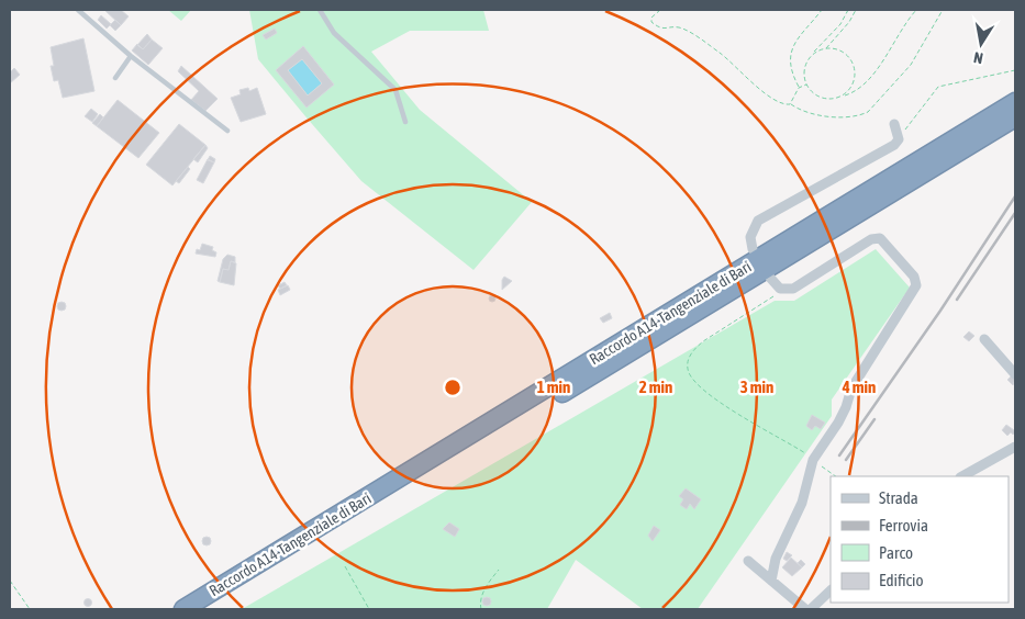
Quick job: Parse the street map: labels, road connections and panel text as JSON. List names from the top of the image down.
{
  "streets": {
    "highway": ["Raccordo A14-Tangenziale di Bari"]
  },
  "legend": [
    "Strada",
    "Ferrovia",
    "Parco",
    "Edificio"
  ],
  "north": "bottom",
  "rings": [
    "1 min",
    "2 min",
    "3 min",
    "4 min"
  ]
}
